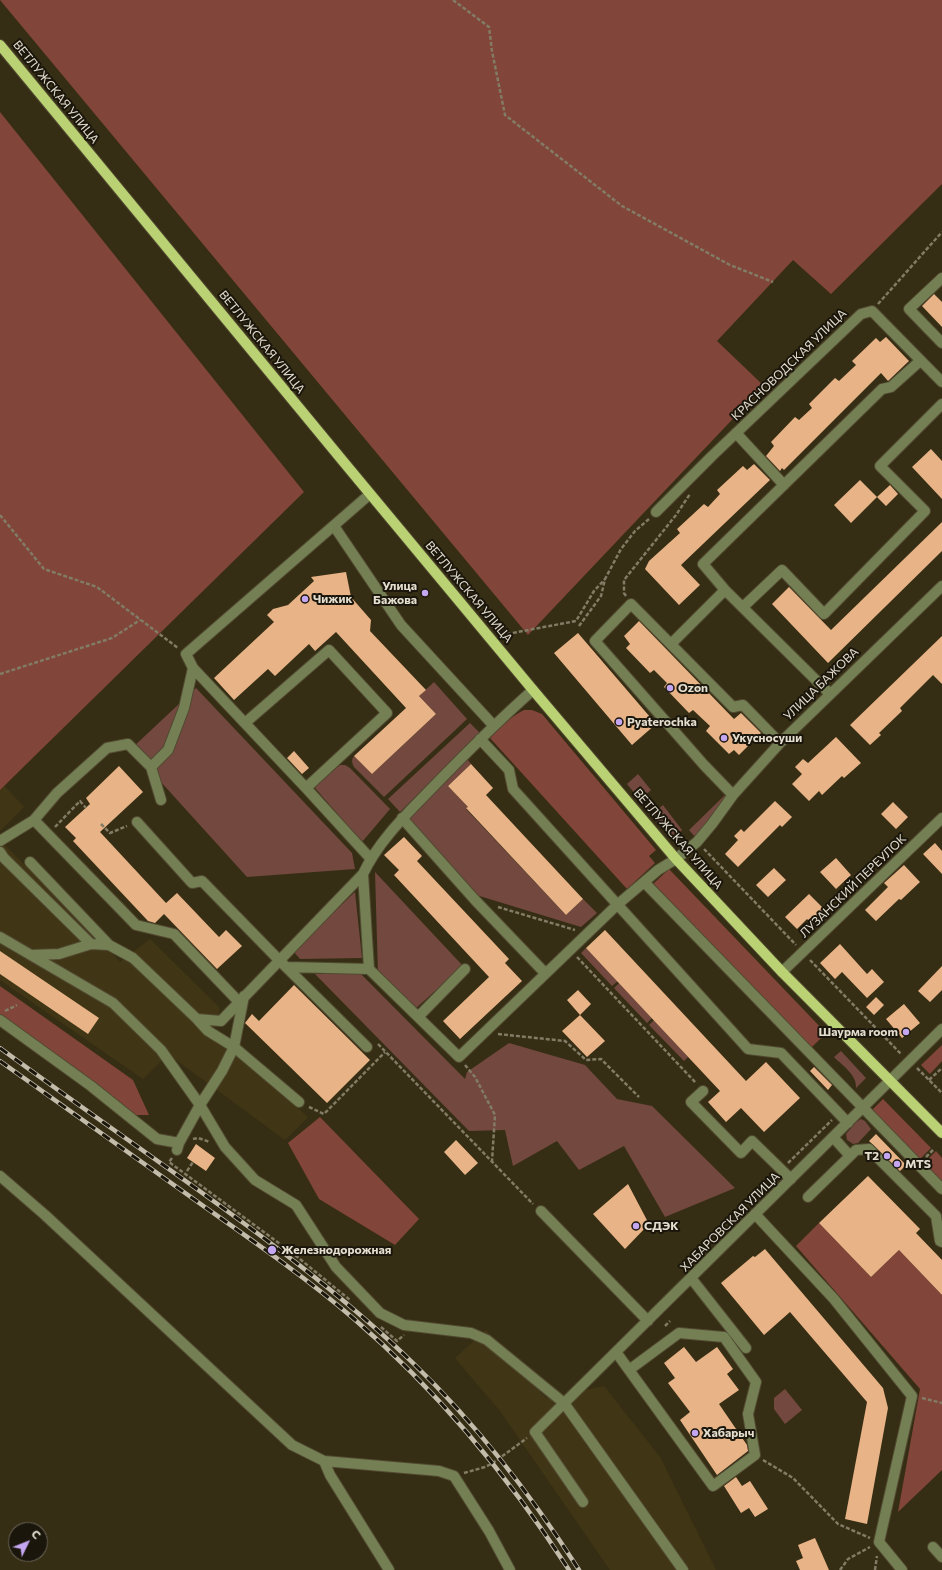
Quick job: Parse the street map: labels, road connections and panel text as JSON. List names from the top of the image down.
{
  "streets": {
    "main road": ["ВЕТЛУЖСКАЯ УЛИЦА"],
    "street": [
      "КРАСНОВОДСКАЯ УЛИЦА",
      "УЛИЦА БАЖОВА",
      "ЛУЗАНСКИЙ ПЕРЕУЛОК",
      "ХАБАРОВСКАЯ УЛИЦА"
    ]
  },
  "crossings": [
    ["ВЕТЛУЖСКАЯ УЛИЦА", "УЛИЦА БАЖОВА"],
    ["ВЕТЛУЖСКАЯ УЛИЦА", "ЛУЗАНСКИЙ ПЕРЕУЛОК"],
    ["ВЕТЛУЖСКАЯ УЛИЦА", "ХАБАРОВСКАЯ УЛИЦА"]
  ],
  "places": [
    "Улица Бажова",
    "Чижик",
    "Ozon",
    "Pyaterochka",
    "Укусносуши",
    "Шаурма room",
    "T2",
    "MTS",
    "СДЭК",
    "Железнодорожная",
    "Хабарыч"
  ],
  "north": "top right"
}
